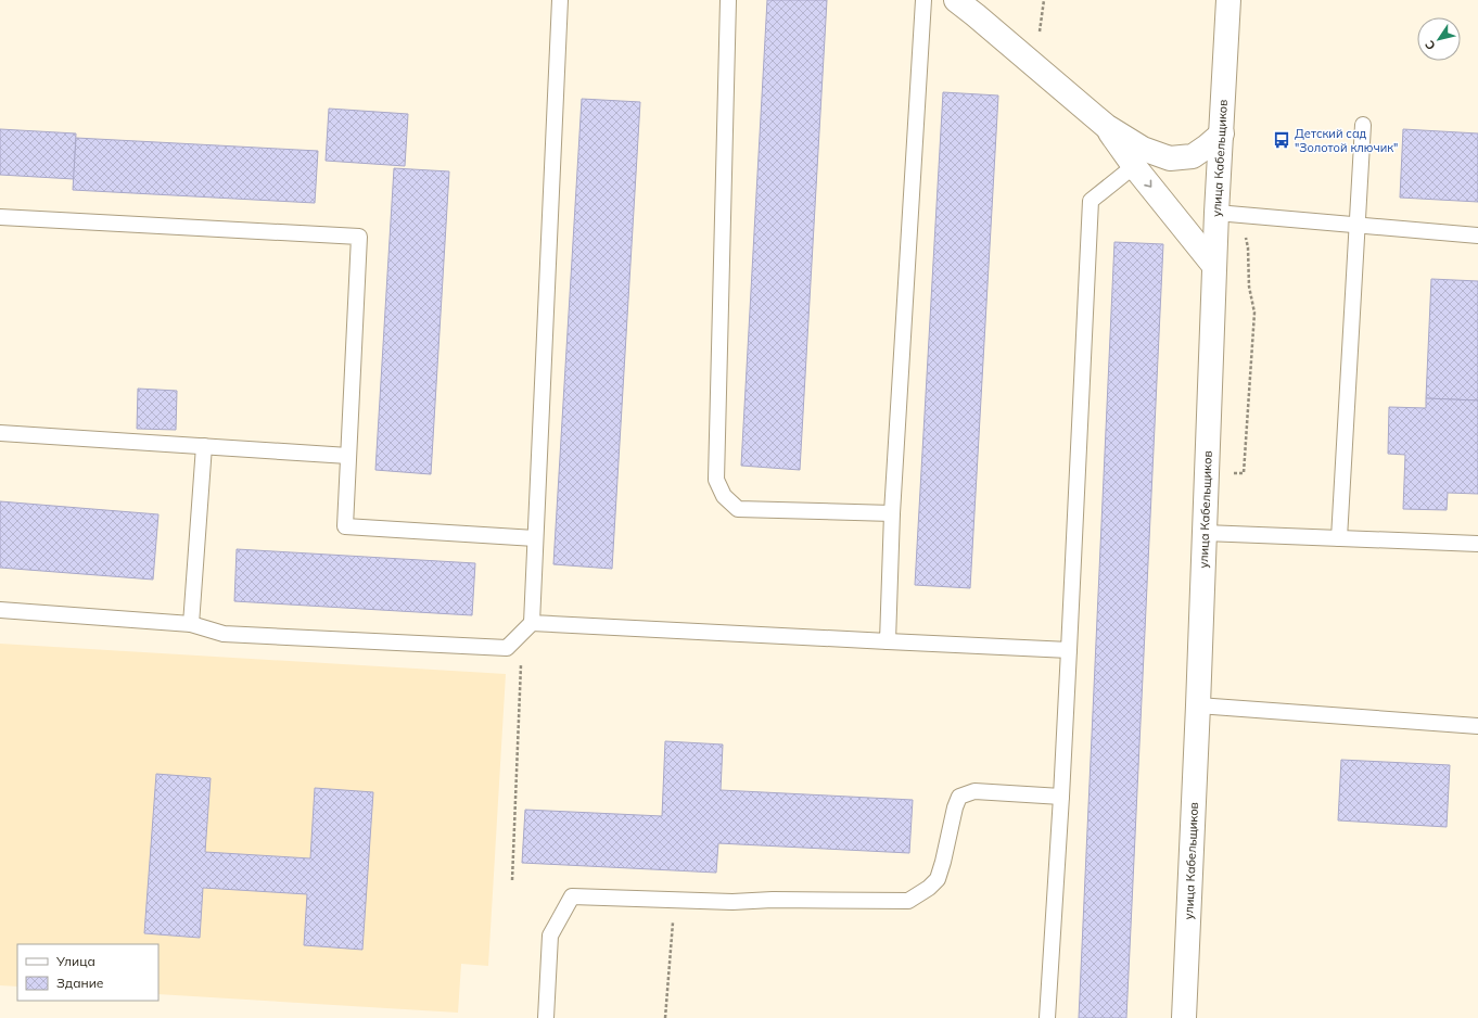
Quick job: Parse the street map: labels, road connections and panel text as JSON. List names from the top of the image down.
{
  "streets": {
    "street": ["улица Кабельщиков"]
  },
  "places": {
    "bus stop": ["Детский сад \"Золотой ключик\""]
  },
  "legend": ["Улица", "Здание"],
  "north": "bottom left"
}
